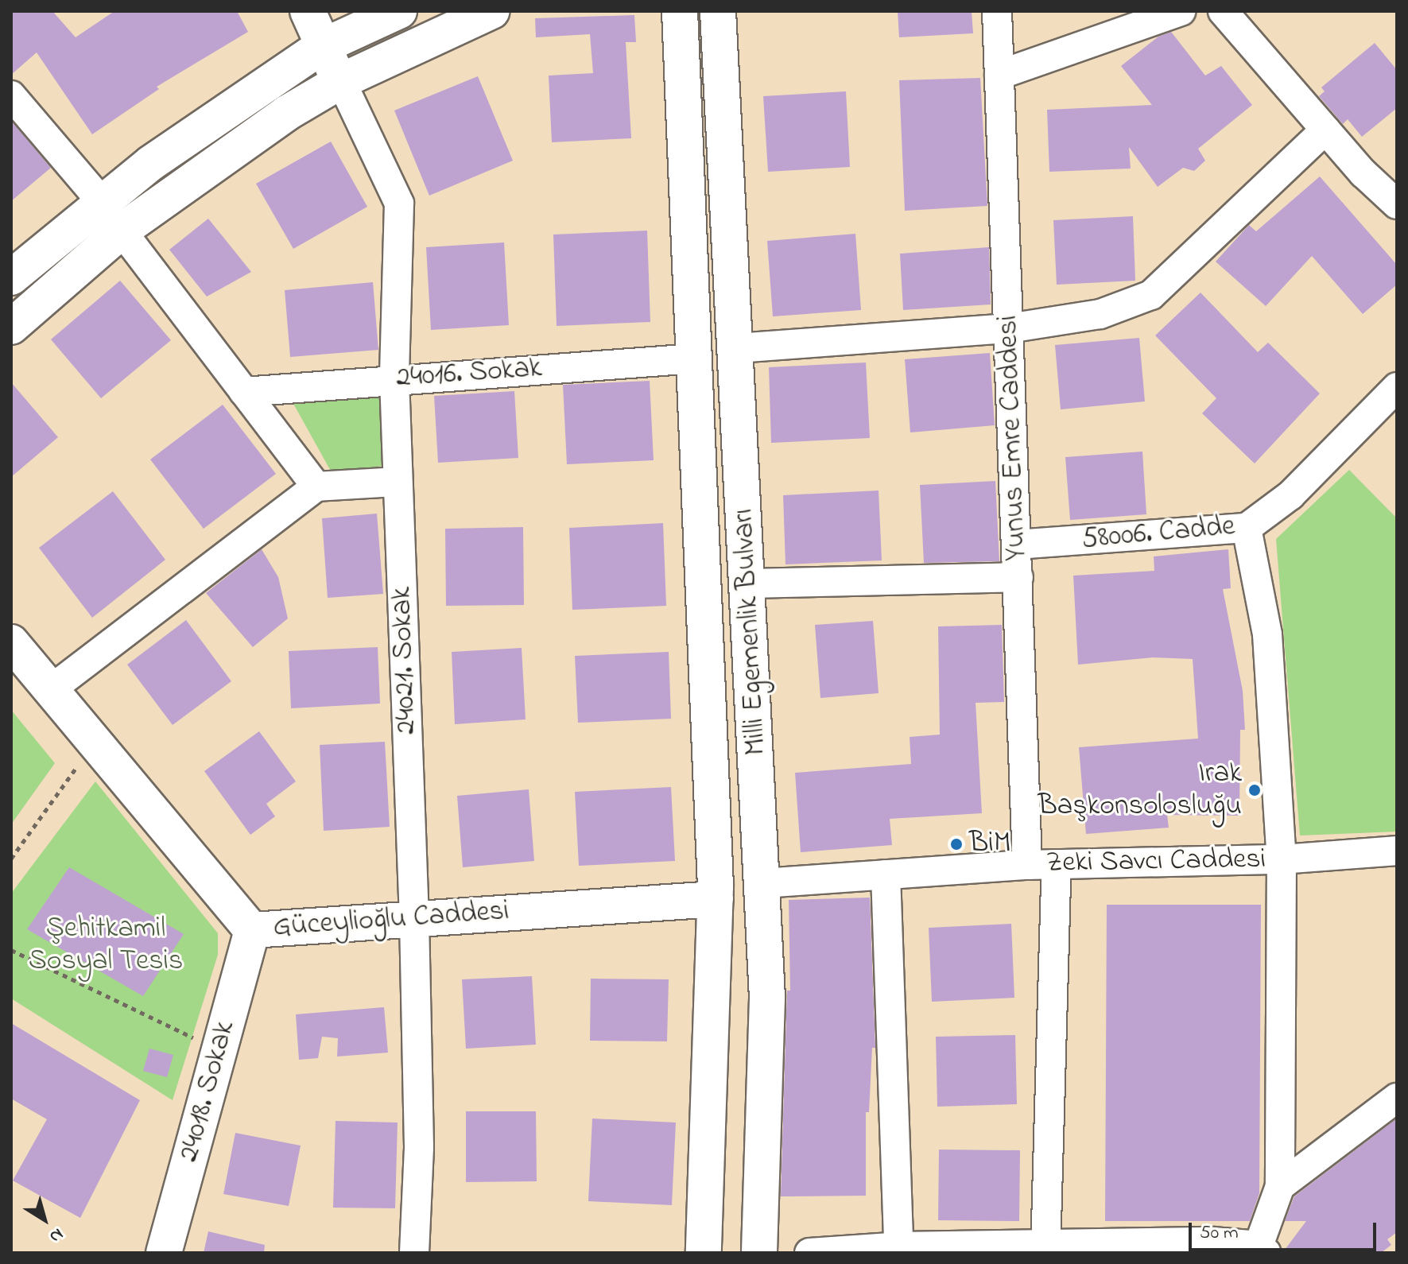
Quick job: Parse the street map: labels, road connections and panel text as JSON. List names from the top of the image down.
{
  "streets": {
    "main road": ["Milli Egemenlik Bulvarı", "Güceylioğlu Caddesi", "24018. Sokak"],
    "street": [
      "24016. Sokak",
      "Yunus Emre Caddesi",
      "58006. Cadde",
      "24021. Sokak",
      "Zeki Savcı Caddesi"
    ]
  },
  "crossings": [
    ["24016. Sokak", "Milli Egemenlik Bulvarı"],
    ["24016. Sokak", "24021. Sokak"],
    ["Yunus Emre Caddesi", "58006. Cadde"],
    ["Yunus Emre Caddesi", "Zeki Savcı Caddesi"],
    ["Milli Egemenlik Bulvarı", "Zeki Savcı Caddesi"],
    ["Milli Egemenlik Bulvarı", "Güceylioğlu Caddesi"],
    ["24021. Sokak", "Güceylioğlu Caddesi"],
    ["Güceylioğlu Caddesi", "24018. Sokak"]
  ],
  "parks": ["Şehitkamil Sosyal Tesis"],
  "places": ["Irak Başkonsolosluğu", "BiM"],
  "scale_bar": "50 m",
  "north": "bottom right"
}
